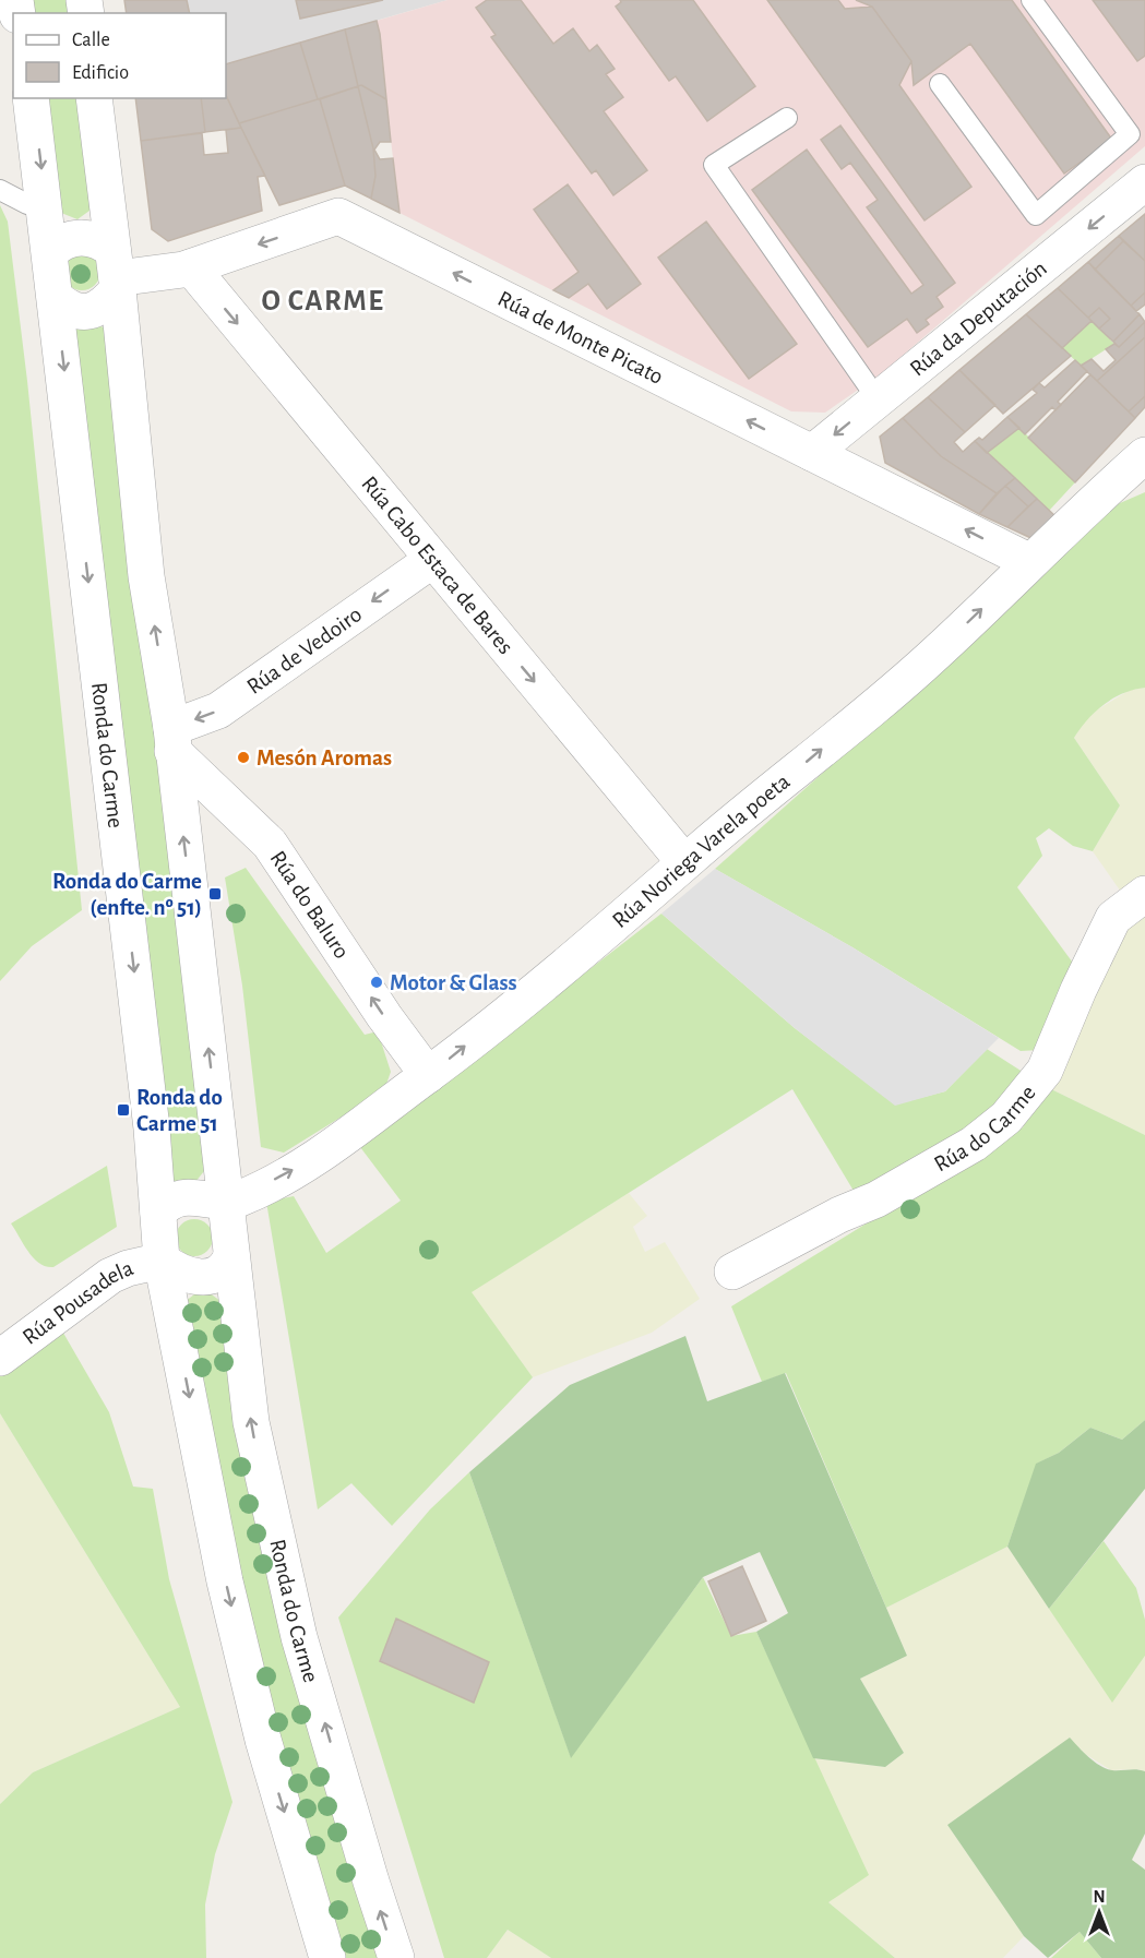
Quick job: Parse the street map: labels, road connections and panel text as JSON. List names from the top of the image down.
{
  "streets": {
    "street": [
      "Rúa da Deputación",
      "Rúa de Monte Picato",
      "Rúa Cabo Estaca de Bares",
      "Rúa de Vedoiro",
      "Ronda do Carme",
      "Rúa Noriega Varela poeta",
      "Rúa do Baluro",
      "Rúa do Carme",
      "Rúa Pousadela"
    ]
  },
  "crossings": [
    ["Rúa da Deputación", "Rúa de Monte Picato"],
    ["Rúa de Monte Picato", "Rúa Cabo Estaca de Bares"],
    ["Rúa de Monte Picato", "Ronda do Carme"],
    ["Rúa de Monte Picato", "Rúa Noriega Varela poeta"],
    ["Rúa Cabo Estaca de Bares", "Rúa de Vedoiro"],
    ["Rúa Cabo Estaca de Bares", "Rúa Noriega Varela poeta"],
    ["Rúa de Vedoiro", "Ronda do Carme"],
    ["Rúa de Vedoiro", "Rúa do Baluro"],
    ["Ronda do Carme", "Rúa Noriega Varela poeta"],
    ["Ronda do Carme", "Rúa do Baluro"],
    ["Ronda do Carme", "Rúa Pousadela"],
    ["Rúa Noriega Varela poeta", "Rúa do Baluro"],
    ["Rúa Noriega Varela poeta", "Rúa Pousadela"]
  ],
  "one_way": [
    "Rúa da Deputación",
    "Rúa de Monte Picato",
    "Rúa Cabo Estaca de Bares",
    "Rúa de Vedoiro",
    "Rúa Noriega Varela poeta",
    "Rúa do Baluro"
  ],
  "districts": ["O CARME"],
  "places": {
    "other": ["Mesón Aromas", "Motor & Glass"],
    "transit": ["Ronda do Carme (enfte. nº 51)", "Ronda do Carme 51"]
  },
  "legend": ["Calle", "Edificio"],
  "north": "top"
}
